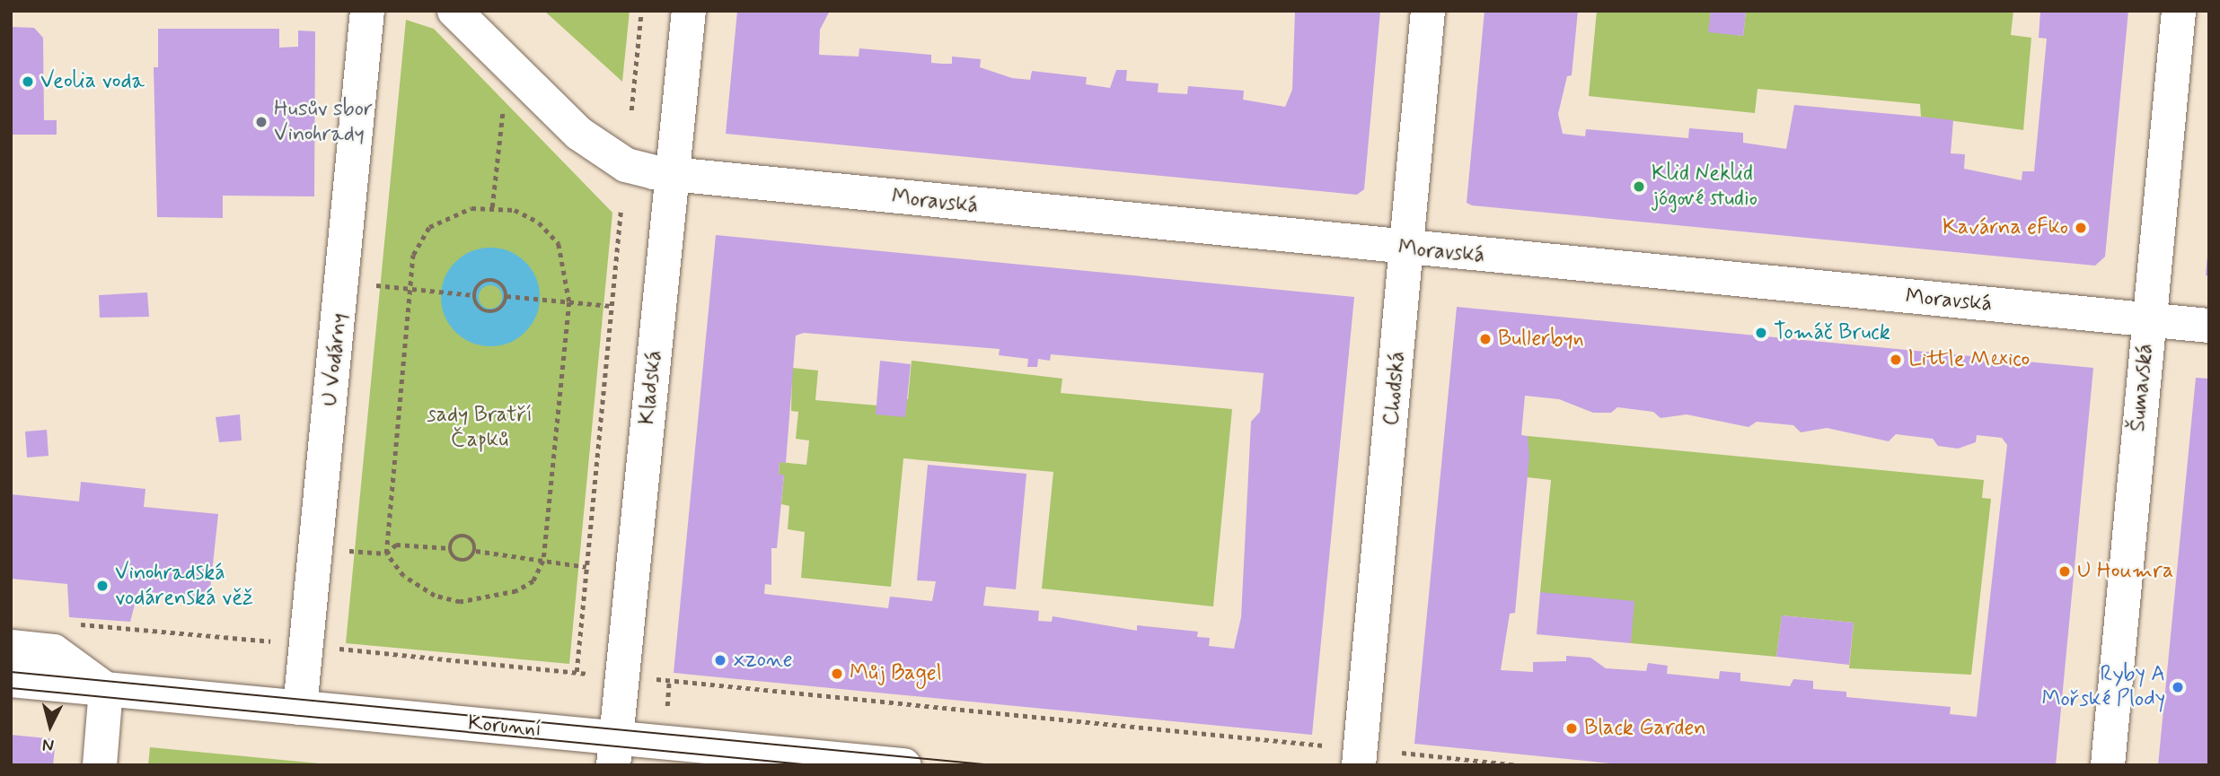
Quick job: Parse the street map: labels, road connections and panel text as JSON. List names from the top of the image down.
{
  "streets": {
    "street": [
      "Moravská",
      "U Vodárny",
      "Kladská",
      "Šumavská",
      "Chodská",
      "Korunní"
    ]
  },
  "crossings": [
    ["Moravská", "Kladská"],
    ["Moravská", "Šumavská"],
    ["Moravská", "Chodská"],
    ["U Vodárny", "Korunní"],
    ["Kladská", "Korunní"]
  ],
  "parks": ["sady Bratří Čapků"],
  "places": [
    "Veolia voda",
    "Husův sbor Vinohrady",
    "Klid Neklid jógové studio",
    "Kavárna eFko",
    "Tomáč Bruck",
    "Bullerbyn",
    "Little Mexico",
    "U Houmra",
    "Vinohradská vodárenská věž",
    "xzone",
    "Můj Bagel",
    "Ryby A Mořské Plody",
    "Black Garden"
  ],
  "north": "bottom"
}
